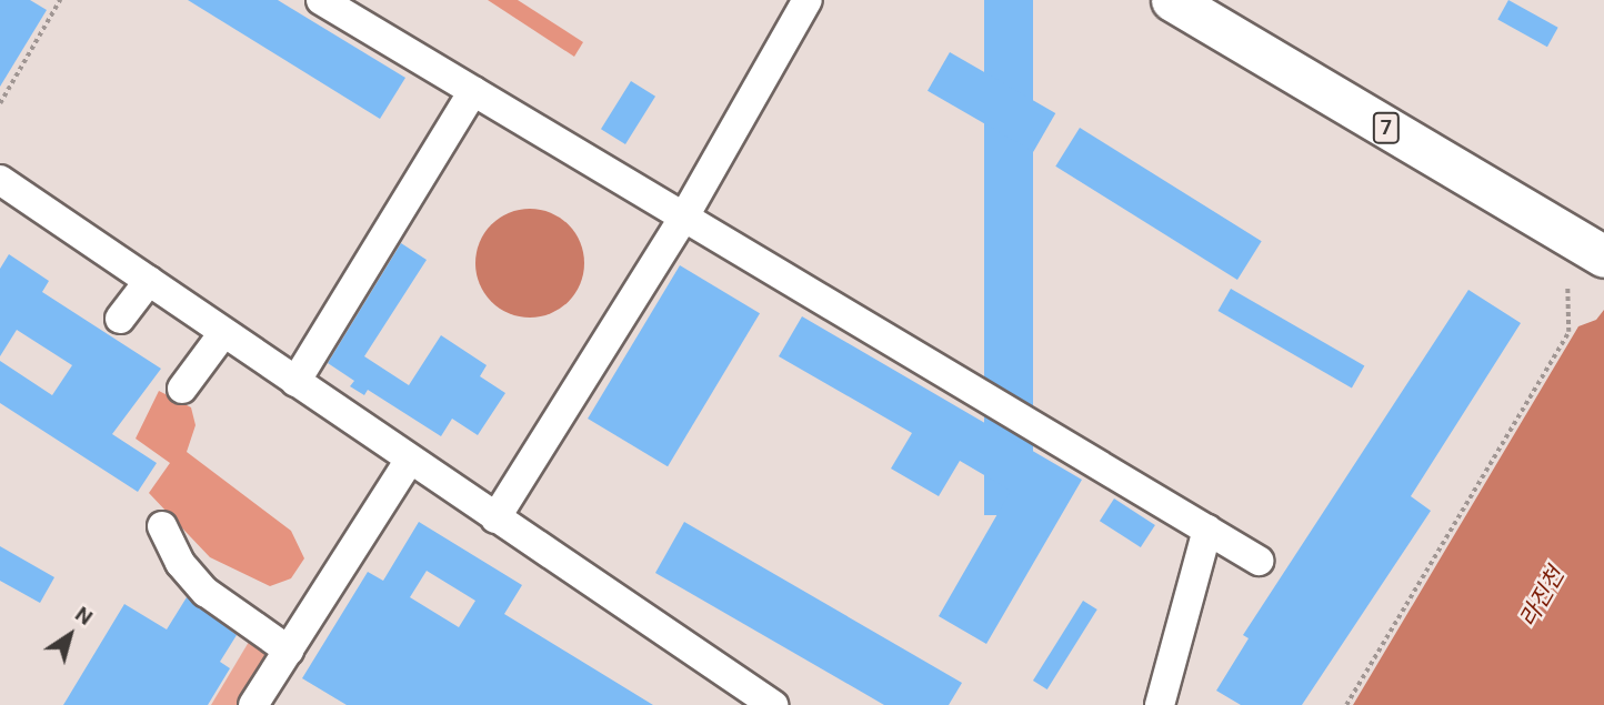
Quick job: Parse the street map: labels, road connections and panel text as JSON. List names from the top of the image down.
{
  "streets": {
    "highway": ["7"]
  },
  "water": ["라진천"],
  "north": "top right"
}
